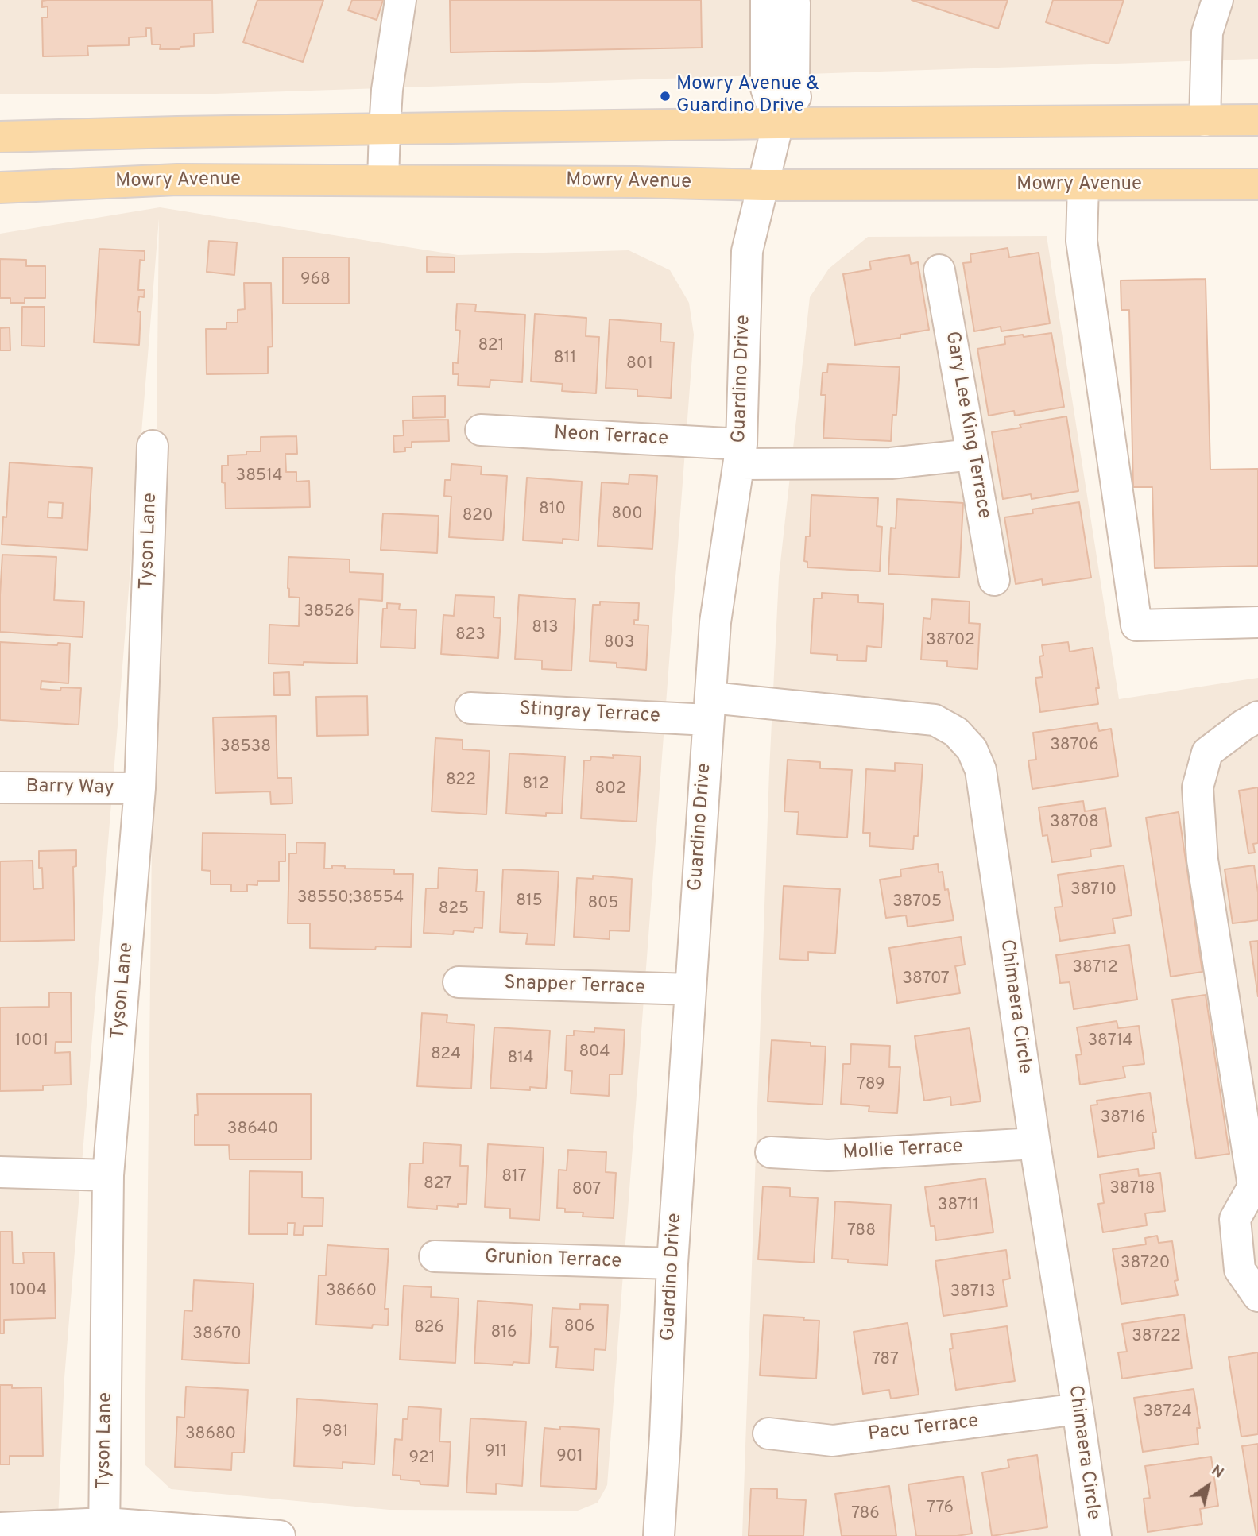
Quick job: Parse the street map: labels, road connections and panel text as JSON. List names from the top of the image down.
{
  "streets": {
    "main road": ["Mowry Avenue"],
    "street": [
      "Guardino Drive",
      "Gary Lee King Terrace",
      "Neon Terrace",
      "Tyson Lane",
      "Stingray Terrace",
      "Barry Way",
      "Snapper Terrace",
      "Chimaera Circle",
      "Mollie Terrace",
      "Grunion Terrace",
      "Pacu Terrace"
    ]
  },
  "crossings": [
    ["Mowry Avenue", "Guardino Drive"],
    ["Guardino Drive", "Neon Terrace"],
    ["Guardino Drive", "Stingray Terrace"],
    ["Guardino Drive", "Snapper Terrace"],
    ["Guardino Drive", "Chimaera Circle"],
    ["Guardino Drive", "Grunion Terrace"],
    ["Gary Lee King Terrace", "Neon Terrace"],
    ["Tyson Lane", "Barry Way"],
    ["Stingray Terrace", "Chimaera Circle"],
    ["Chimaera Circle", "Mollie Terrace"],
    ["Chimaera Circle", "Pacu Terrace"]
  ],
  "places": ["Mowry Avenue & Guardino Drive"],
  "house_numbers": [
    "968",
    "821",
    "811",
    "801",
    "38514",
    "810",
    "800",
    "820",
    "38526",
    "813",
    "823",
    "38702",
    "803",
    "38706",
    "38538",
    "822",
    "812",
    "802",
    "38708",
    "38710",
    "38550;38554",
    "815",
    "38705",
    "805",
    "825",
    "38712",
    "38707",
    "1001",
    "38714",
    "804",
    "824",
    "814",
    "789",
    "38716",
    "38640",
    "817",
    "827",
    "38718",
    "807",
    "38711",
    "788",
    "38720",
    "1004",
    "38660",
    "38713",
    "806",
    "826",
    "816",
    "38670",
    "38722",
    "787",
    "38724",
    "981",
    "38680",
    "911",
    "901",
    "921",
    "776",
    "786"
  ],
  "north": "top right"
}
